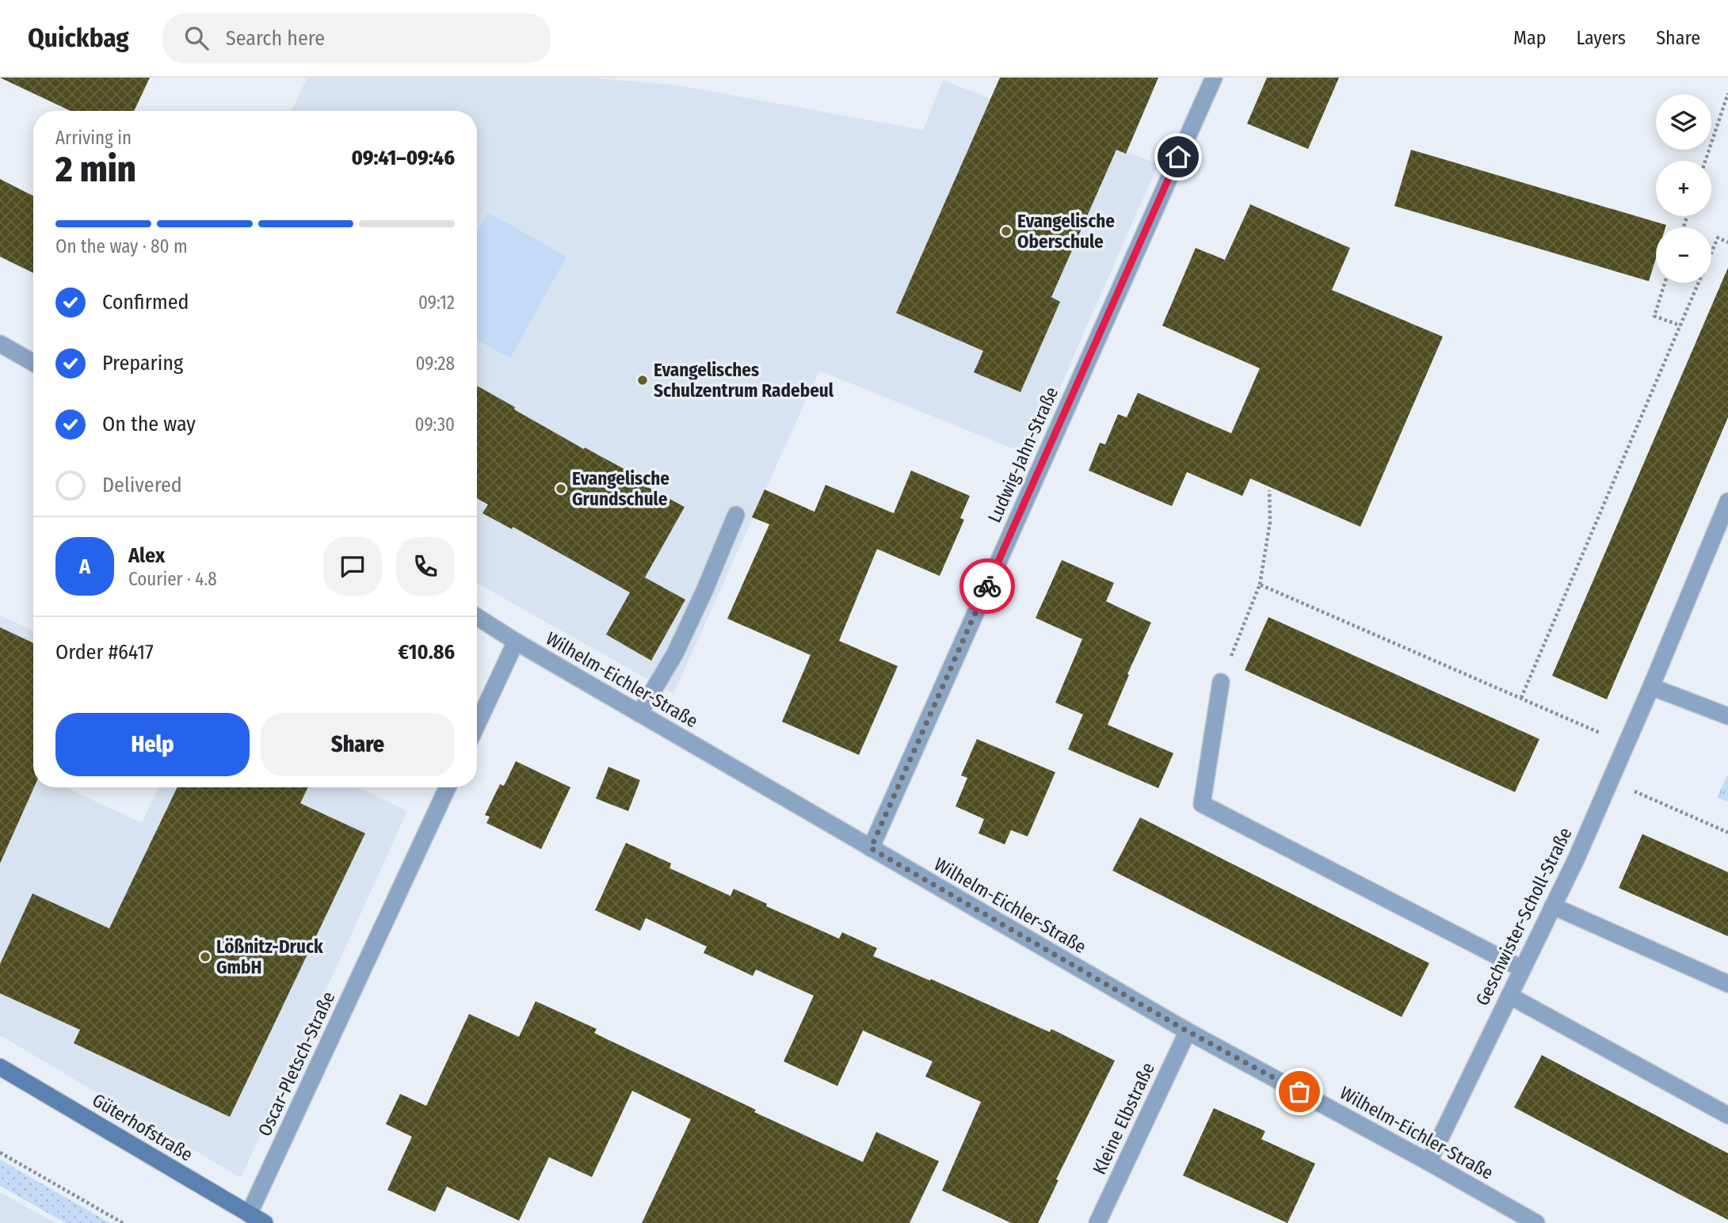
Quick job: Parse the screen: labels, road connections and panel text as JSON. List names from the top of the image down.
{
  "streets": {
    "street": [
      "Ludwig-Jahn-Straße",
      "Wilhelm-Eichler-Straße",
      "Geschwister-Scholl-Straße",
      "Oscar-Pletsch-Straße",
      "Kleine Elbstraße",
      "Güterhofstraße"
    ]
  },
  "crossings": [
    ["Ludwig-Jahn-Straße", "Wilhelm-Eichler-Straße"],
    ["Wilhelm-Eichler-Straße", "Geschwister-Scholl-Straße"],
    ["Wilhelm-Eichler-Straße", "Kleine Elbstraße"],
    ["Oscar-Pletsch-Straße", "Güterhofstraße"]
  ],
  "places": [
    "Evangelische Oberschule",
    "Evangelisches Schulzentrum Radebeul",
    "Evangelische Grundschule",
    "Lößnitz-Druck GmbH"
  ],
  "page": {
    "header": "Quickbag",
    "search": "Search here",
    "nav": ["Map", "Layers", "Share"],
    "map_buttons": ["+", "−"],
    "heading": ["2 min", "Arriving in", "09:41–09:46"],
    "panel": [
      "Alex",
      "Courier · 4.8",
      "Order #6417",
      "€10.86"
    ],
    "bar": "On the way · 80 m",
    "list": [
      ["Confirmed", "09:12"],
      ["Preparing", "09:28"],
      ["On the way", "09:30"],
      "Delivered"
    ],
    "round": "A",
    "buttons": ["Help", "Share"]
  }
}
